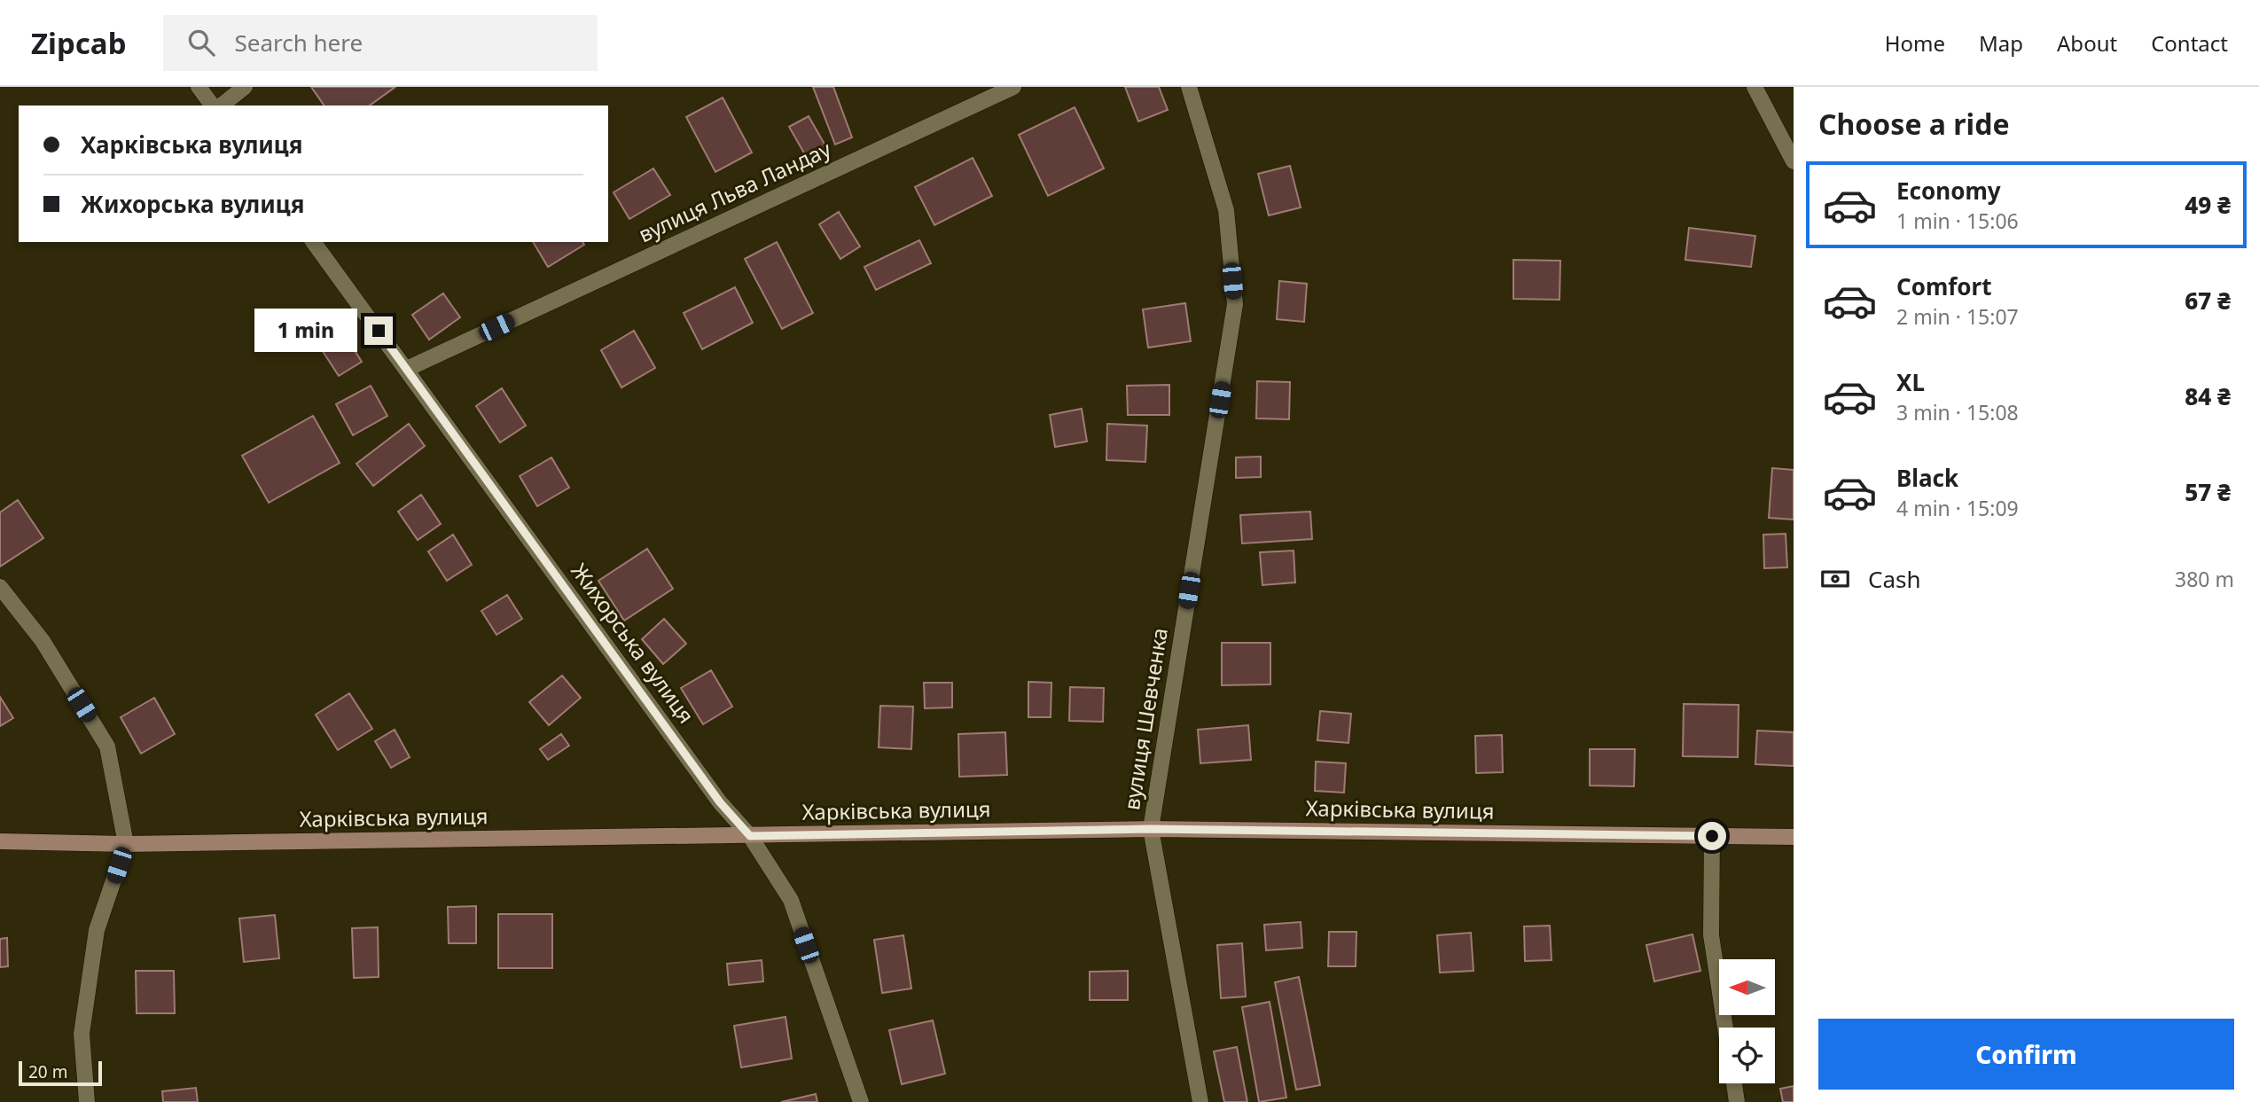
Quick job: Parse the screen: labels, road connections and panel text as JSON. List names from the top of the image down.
{
  "streets": {
    "main road": ["Харківська вулиця"],
    "street": ["вулиця Льва Ландау", "Жихорська вулиця", "вулиця Шевченка"]
  },
  "crossings": [
    ["вулиця Льва Ландау", "Жихорська вулиця"],
    ["Жихорська вулиця", "Харківська вулиця"],
    ["вулиця Шевченка", "Харківська вулиця"]
  ],
  "scale_bar": "20 m",
  "north": "left",
  "page": {
    "header": "Zipcab",
    "search": "Search here",
    "nav": [
      "Home",
      "Map",
      "About",
      "Contact"
    ],
    "heading": "Choose a ride",
    "banner": ["Харківська вулиця", "Жихорська вулиця"],
    "list": [
      {
        "name": "Economy",
        "note": "1 min · 15:06",
        "value": "49 ₴"
      },
      {
        "name": "Comfort",
        "note": "2 min · 15:07",
        "value": "67 ₴"
      },
      {
        "name": "XL",
        "note": "3 min · 15:08",
        "value": "84 ₴"
      },
      {
        "name": "Black",
        "note": "4 min · 15:09",
        "value": "57 ₴"
      }
    ],
    "bubble": "1 min",
    "pay": ["Cash", "380 m"],
    "buttons": "Confirm",
    "scale": "20 m"
  }
}
